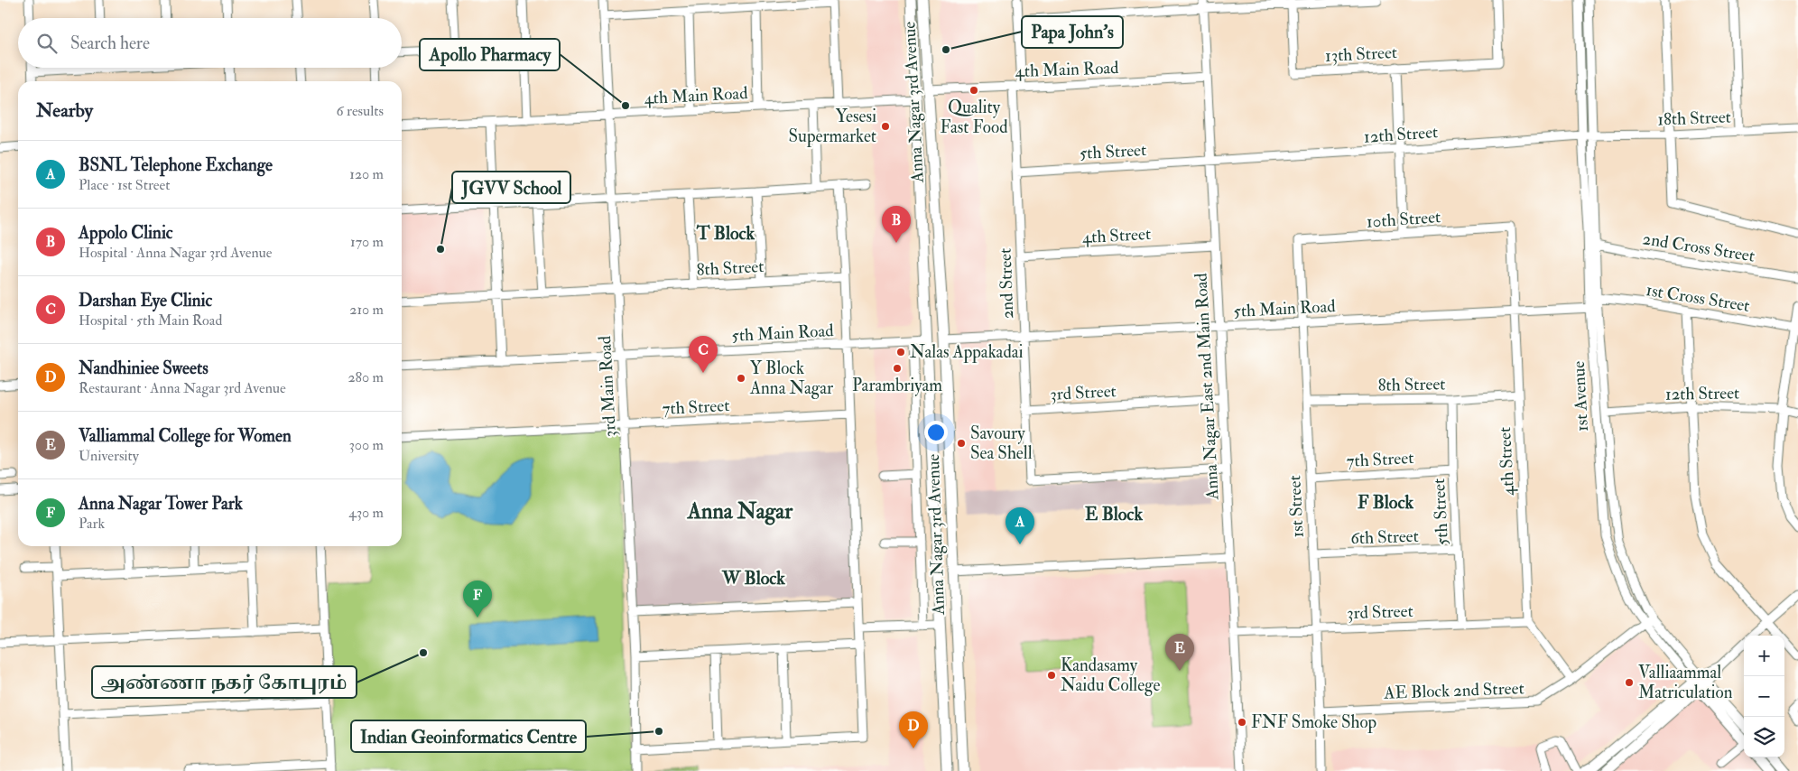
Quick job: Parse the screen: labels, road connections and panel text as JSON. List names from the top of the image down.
{
  "streets": {
    "main road": ["Anna Nagar 3rd Avenue", "1st Avenue"],
    "street": [
      "13th Street",
      "4th Main Road",
      "18th Street",
      "12th Street",
      "5th Street",
      "10th Street",
      "4th Street",
      "2nd Cross Street",
      "8th Street",
      "2nd Street",
      "1st Cross Street",
      "5th Main Road",
      "3rd Main Road",
      "Anna Nagar East 2nd Main Road",
      "3rd Street",
      "7th Street",
      "1st Street",
      "6th Street",
      "AE Block 2nd Street"
    ]
  },
  "crossings": [
    ["4th Main Road", "Anna Nagar 3rd Avenue"],
    ["4th Main Road", "2nd Street"],
    ["4th Main Road", "3rd Main Road"],
    ["4th Main Road", "Anna Nagar East 2nd Main Road"],
    ["Anna Nagar 3rd Avenue", "5th Main Road"],
    ["18th Street", "12th Street"],
    ["18th Street", "1st Avenue"],
    ["12th Street", "5th Street"],
    ["12th Street", "Anna Nagar East 2nd Main Road"],
    ["12th Street", "1st Avenue"],
    ["5th Street", "8th Street"],
    ["5th Street", "2nd Street"],
    ["5th Street", "Anna Nagar East 2nd Main Road"],
    ["5th Street", "3rd Street"],
    ["5th Street", "7th Street"],
    ["5th Street", "6th Street"],
    ["10th Street", "4th Street"],
    ["10th Street", "1st Street"],
    ["4th Street", "8th Street"],
    ["4th Street", "2nd Street"],
    ["4th Street", "5th Main Road"],
    ["4th Street", "Anna Nagar East 2nd Main Road"],
    ["4th Street", "3rd Street"],
    ["2nd Cross Street", "1st Avenue"],
    ["8th Street", "3rd Main Road"],
    ["8th Street", "1st Street"],
    ["2nd Street", "5th Main Road"],
    ["2nd Street", "Anna Nagar East 2nd Main Road"],
    ["2nd Street", "3rd Street"],
    ["1st Cross Street", "1st Avenue"],
    ["5th Main Road", "3rd Main Road"],
    ["5th Main Road", "Anna Nagar East 2nd Main Road"],
    ["5th Main Road", "1st Avenue"],
    ["5th Main Road", "1st Street"],
    ["3rd Main Road", "7th Street"],
    ["Anna Nagar East 2nd Main Road", "3rd Street"],
    ["3rd Street", "1st Street"],
    ["1st Avenue", "AE Block 2nd Street"],
    ["7th Street", "1st Street"],
    ["1st Street", "6th Street"],
    ["1st Street", "AE Block 2nd Street"]
  ],
  "districts": [
    "T Block",
    "F Block",
    "Anna Nagar",
    "E Block",
    "W Block"
  ],
  "places": [
    "Papa John's",
    "Quality Fast Food",
    "Apollo Pharmacy",
    "Yesesi Supermarket",
    "JGVV School",
    "Nalas Appakadai",
    "Parambriyam",
    "Y Block Anna Nagar",
    "Savoury Sea Shell",
    "அண்ணா நகர் கோபுரம்",
    "Kandasamy Naidu College",
    "Valliaammal Matriculation",
    "FNF Smoke Shop",
    "Indian Geoinformatics Centre"
  ],
  "page": {
    "search": "Search here",
    "heading": ["Nearby", "6 results"],
    "list": [
      {
        "mark": "A",
        "name": "BSNL Telephone Exchange",
        "note": "Place · 1st Street",
        "value": "120 m"
      },
      {
        "mark": "B",
        "name": "Appolo Clinic",
        "note": "Hospital · Anna Nagar 3rd Avenue",
        "value": "170 m"
      },
      {
        "mark": "C",
        "name": "Darshan Eye Clinic",
        "note": "Hospital · 5th Main Road",
        "value": "210 m"
      },
      {
        "mark": "D",
        "name": "Nandhiniee Sweets",
        "note": "Restaurant · Anna Nagar 3rd Avenue",
        "value": "280 m"
      },
      {
        "mark": "E",
        "name": "Valliammal College for Women",
        "note": "University",
        "value": "300 m"
      },
      {
        "mark": "F",
        "name": "Anna Nagar Tower Park",
        "note": "Park",
        "value": "430 m"
      }
    ],
    "pins": [
      "B",
      "C",
      "A",
      "F",
      "E",
      "D"
    ],
    "map_buttons": ["+", "−"]
  }
}
